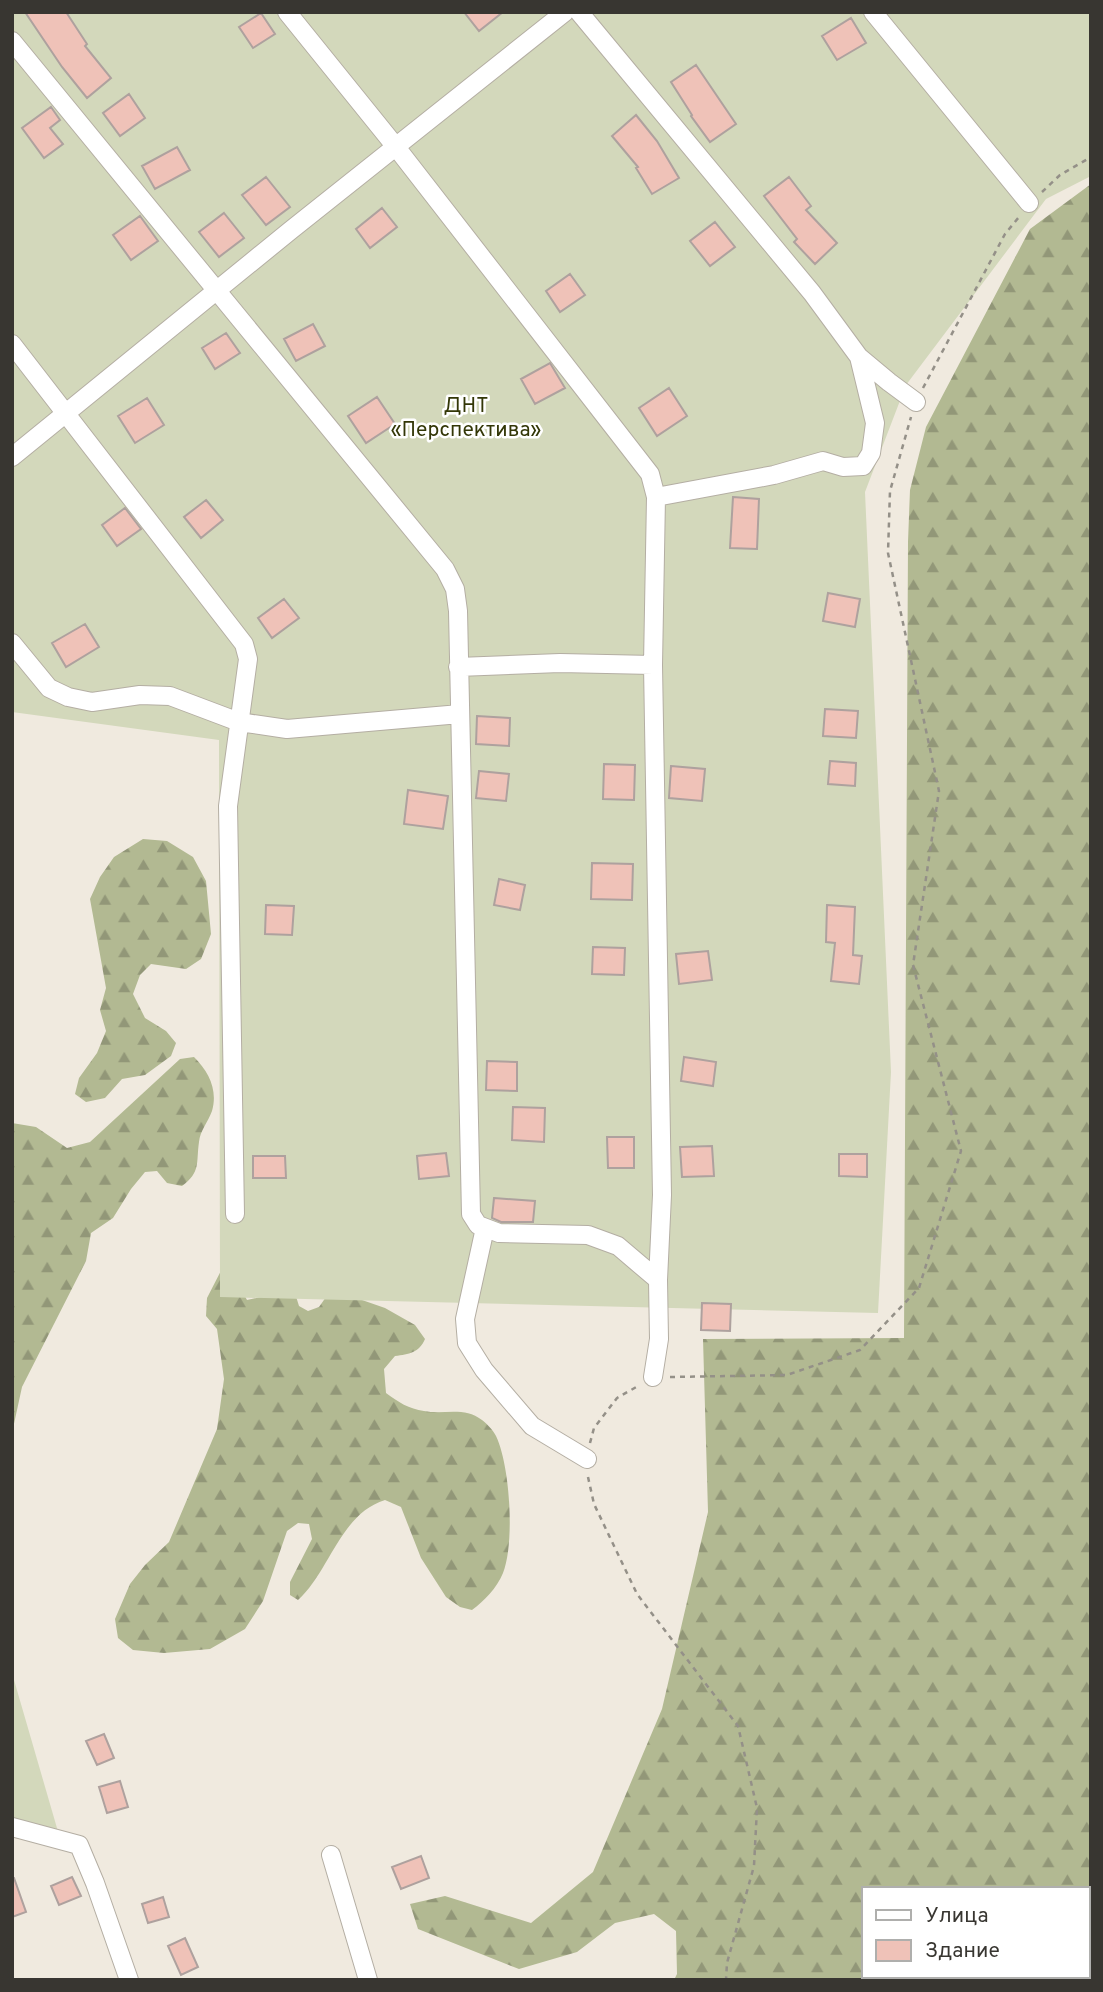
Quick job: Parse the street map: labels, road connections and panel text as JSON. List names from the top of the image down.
{
  "parks": ["ДНТ «Перспектива»"],
  "legend": ["Улица", "Здание"]
}
